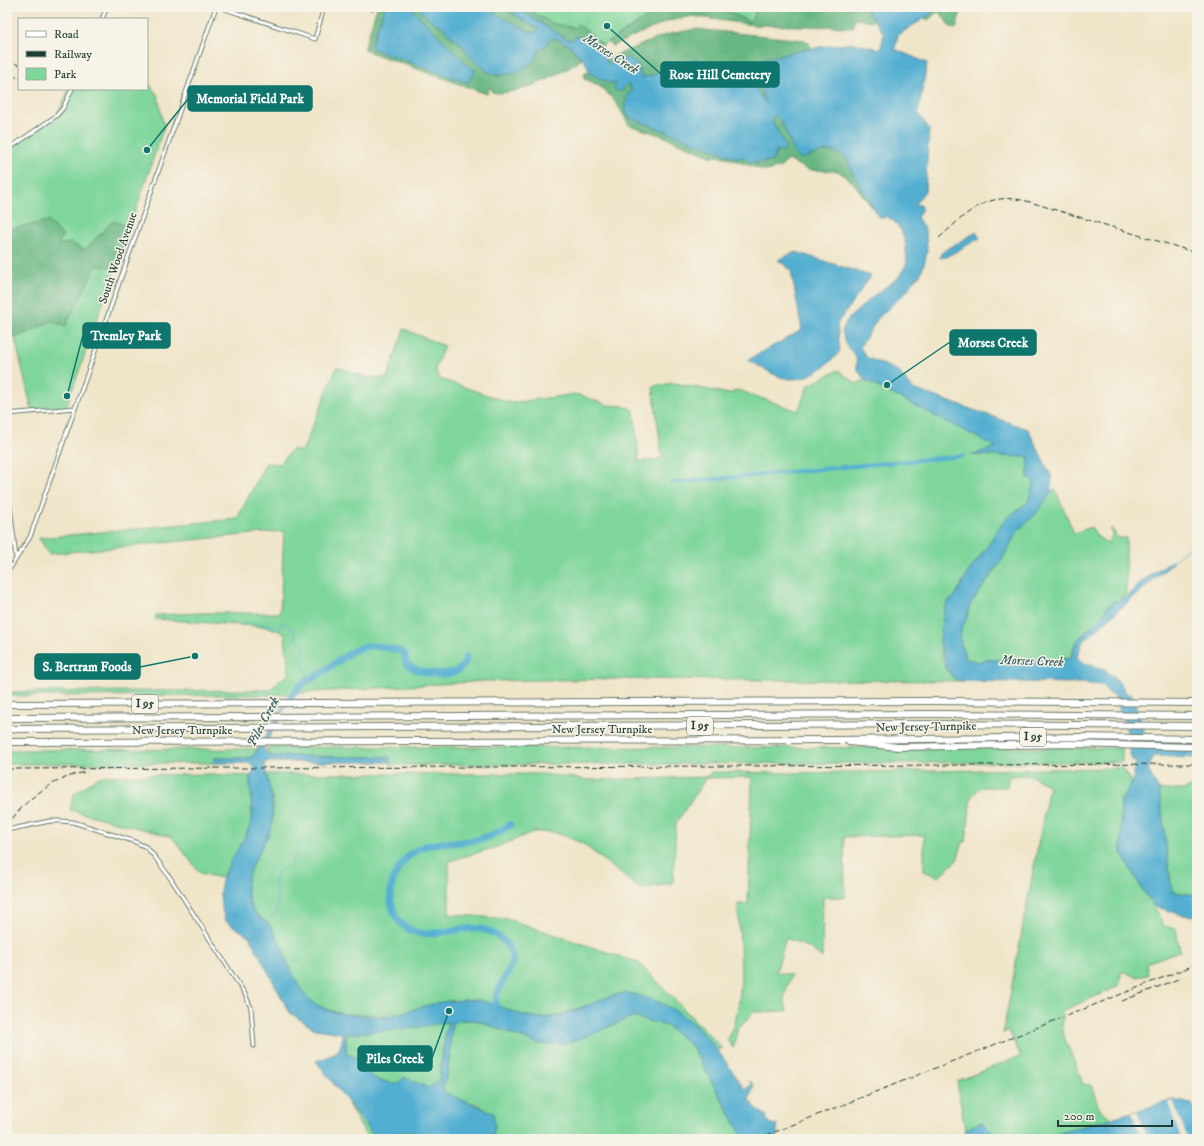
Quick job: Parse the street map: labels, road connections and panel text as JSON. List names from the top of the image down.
{
  "streets": {
    "highway": ["I 95", "New Jersey Turnpike"],
    "street": ["South Wood Avenue"]
  },
  "water": ["Morses Creek", "Piles Creek"],
  "places": [
    "Rose Hill Cemetery",
    "Memorial Field Park",
    "Morses Creek",
    "Tremley Park",
    "S. Bertram Foods",
    "Piles Creek"
  ],
  "legend": ["Road", "Railway", "Park"],
  "scale_bar": "200 m"
}
